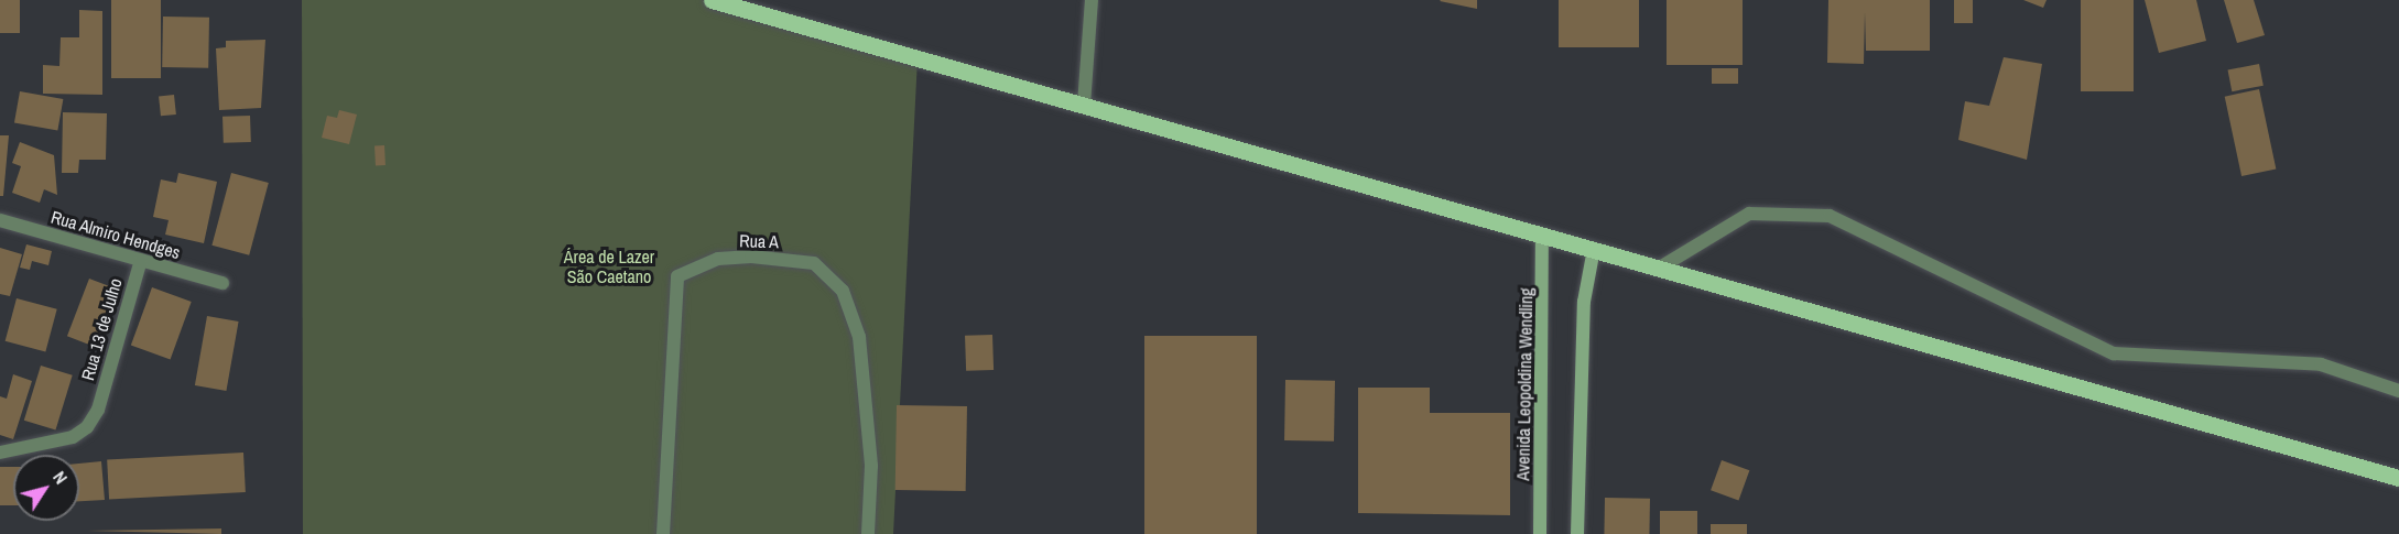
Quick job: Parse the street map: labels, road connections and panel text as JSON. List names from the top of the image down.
{
  "streets": {
    "street": [
      "Rua Almiro Hendges",
      "Rua A",
      "Rua 13 de Julho",
      "Avenida Leopoldina Wendling"
    ]
  },
  "crossings": [
    ["Rua Almiro Hendges", "Rua 13 de Julho"]
  ],
  "parks": ["Área de Lazer São Caetano"],
  "north": "top right"
}
